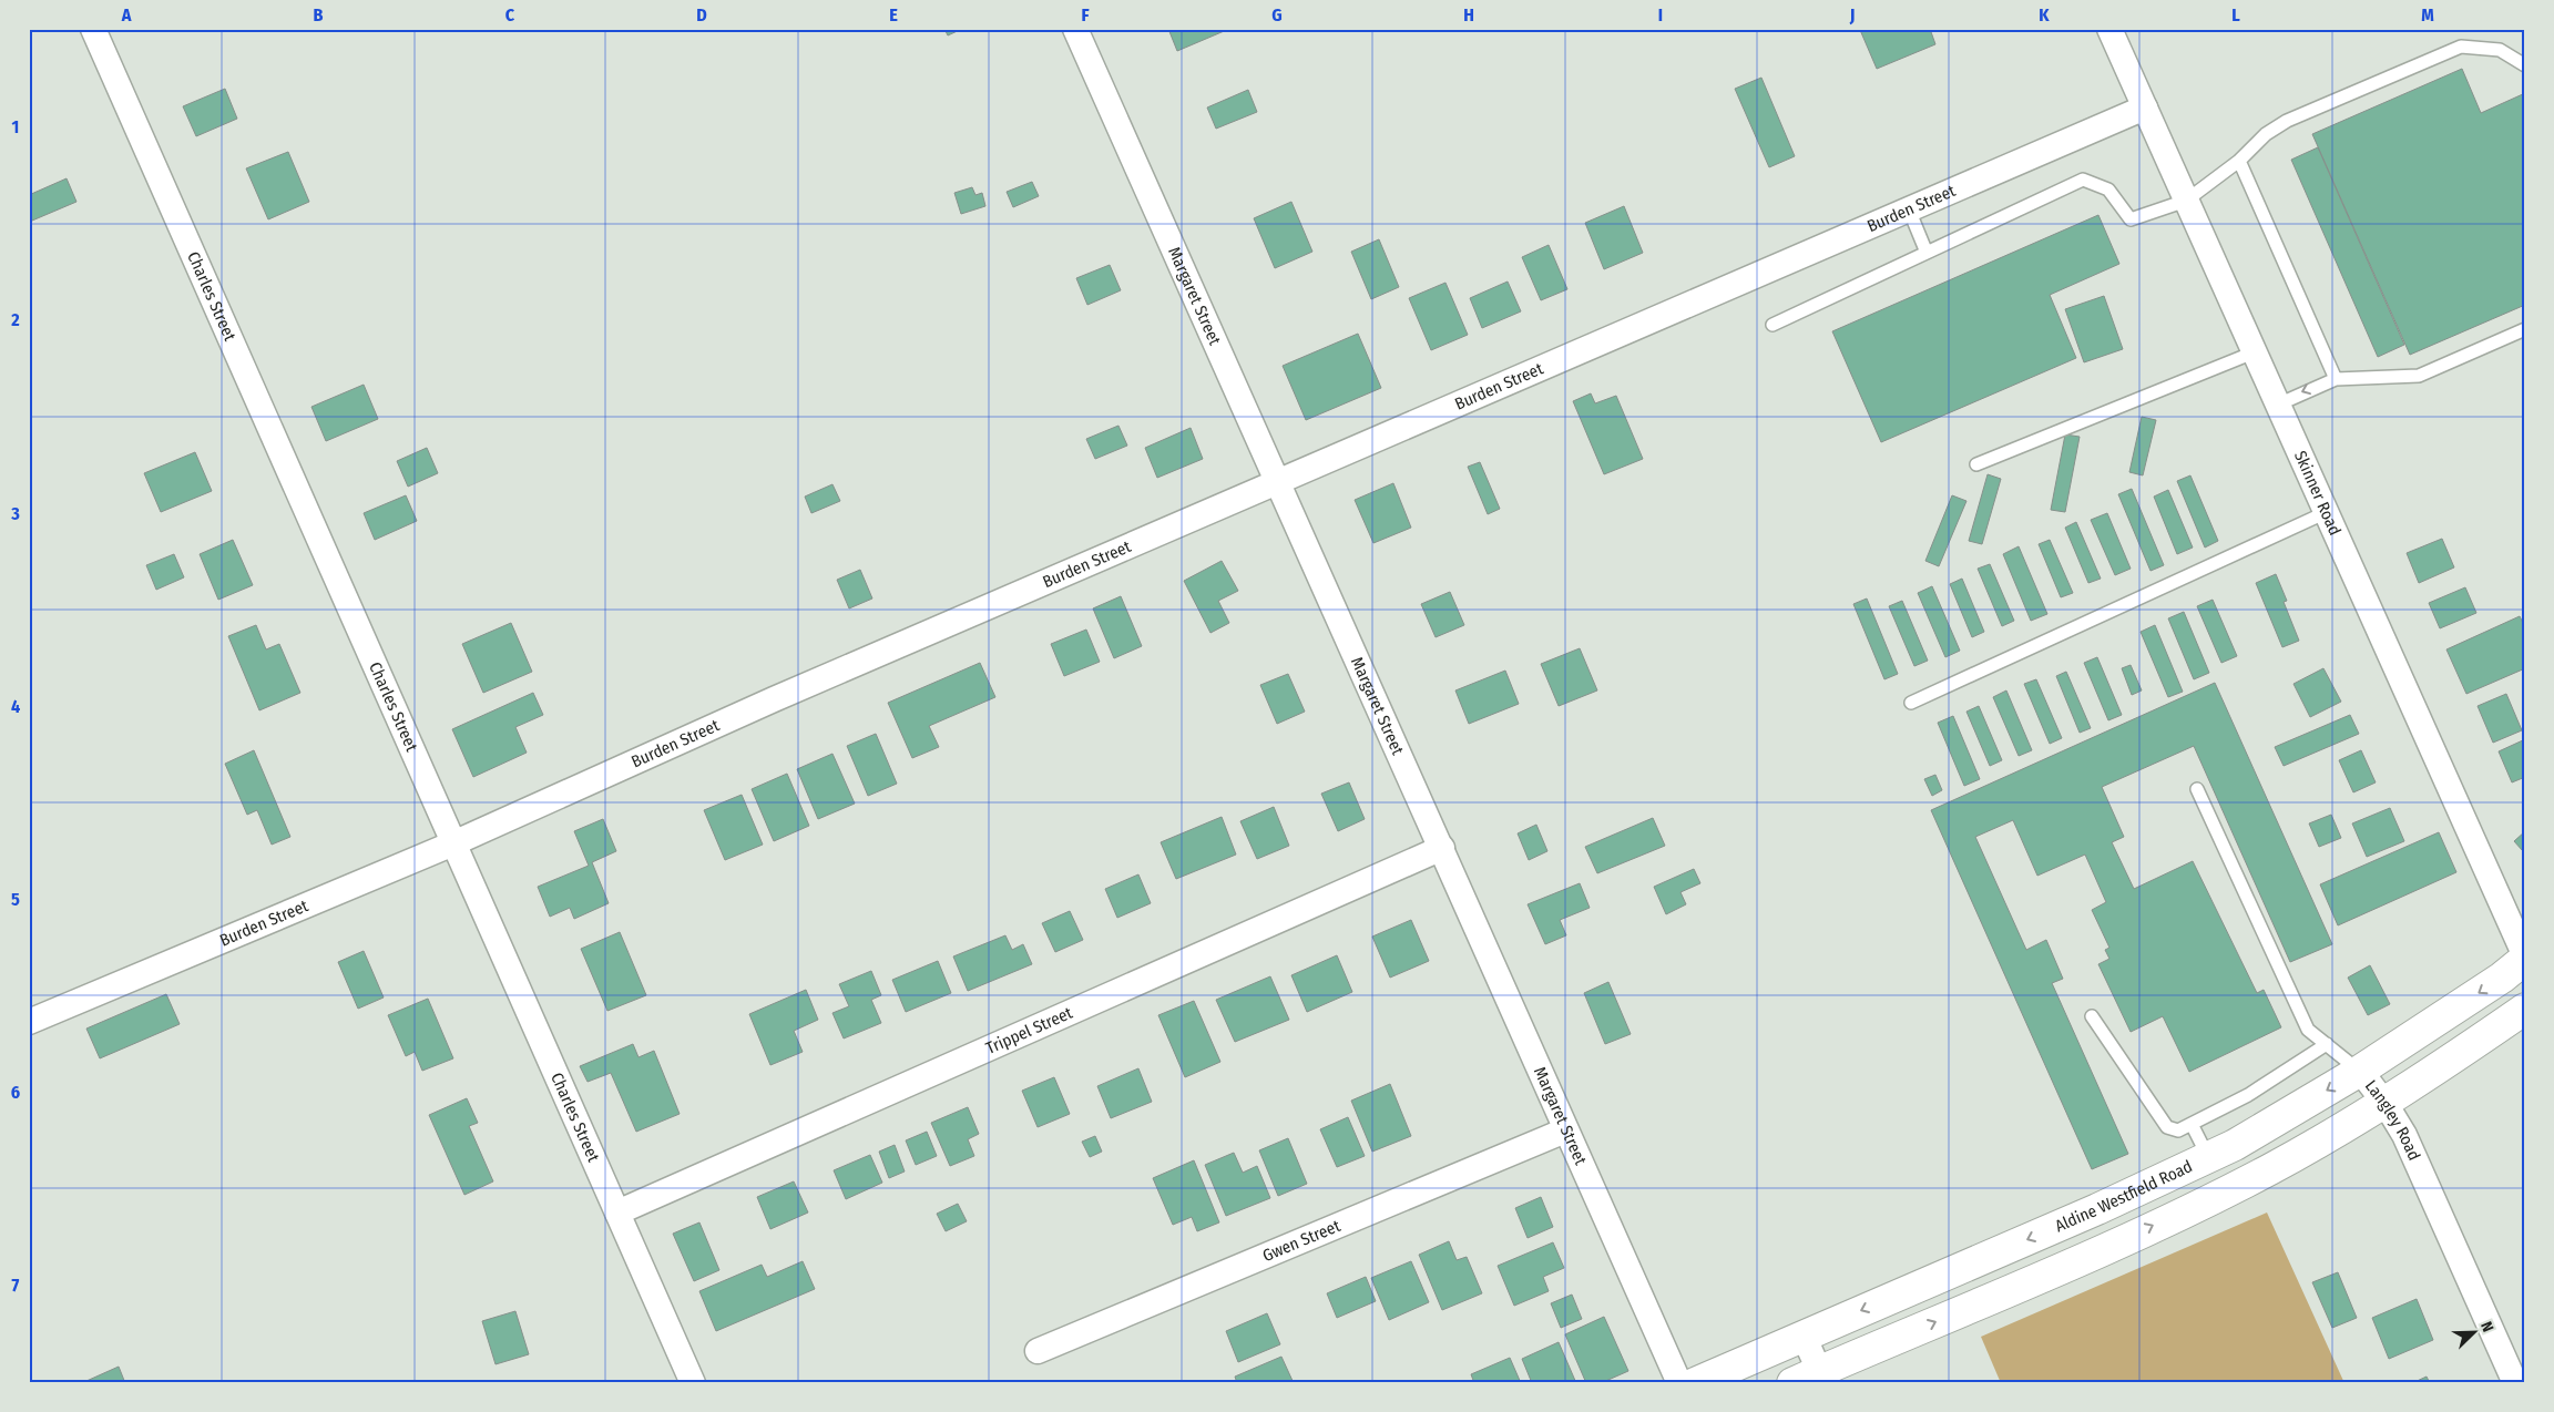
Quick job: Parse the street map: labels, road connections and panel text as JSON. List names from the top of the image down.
{
  "streets": {
    "main road": ["Aldine Westfield Road"],
    "street": [
      "Burden Street",
      "Charles Street",
      "Margaret Street",
      "Skinner Road",
      "Trippel Street",
      "Langley Road",
      "Gwen Street"
    ]
  },
  "crossings": [
    ["Burden Street", "Charles Street"],
    ["Burden Street", "Margaret Street"],
    ["Burden Street", "Skinner Road"],
    ["Charles Street", "Trippel Street"],
    ["Margaret Street", "Trippel Street"],
    ["Margaret Street", "Gwen Street"],
    ["Skinner Road", "Aldine Westfield Road"],
    ["Langley Road", "Aldine Westfield Road"]
  ],
  "north": "top right",
  "grid": {
    "columns": [
      "A",
      "B",
      "C",
      "D",
      "E",
      "F",
      "G",
      "H",
      "I",
      "J",
      "K",
      "L",
      "M"
    ],
    "rows": [
      "1",
      "2",
      "3",
      "4",
      "5",
      "6",
      "7"
    ]
  }
}
